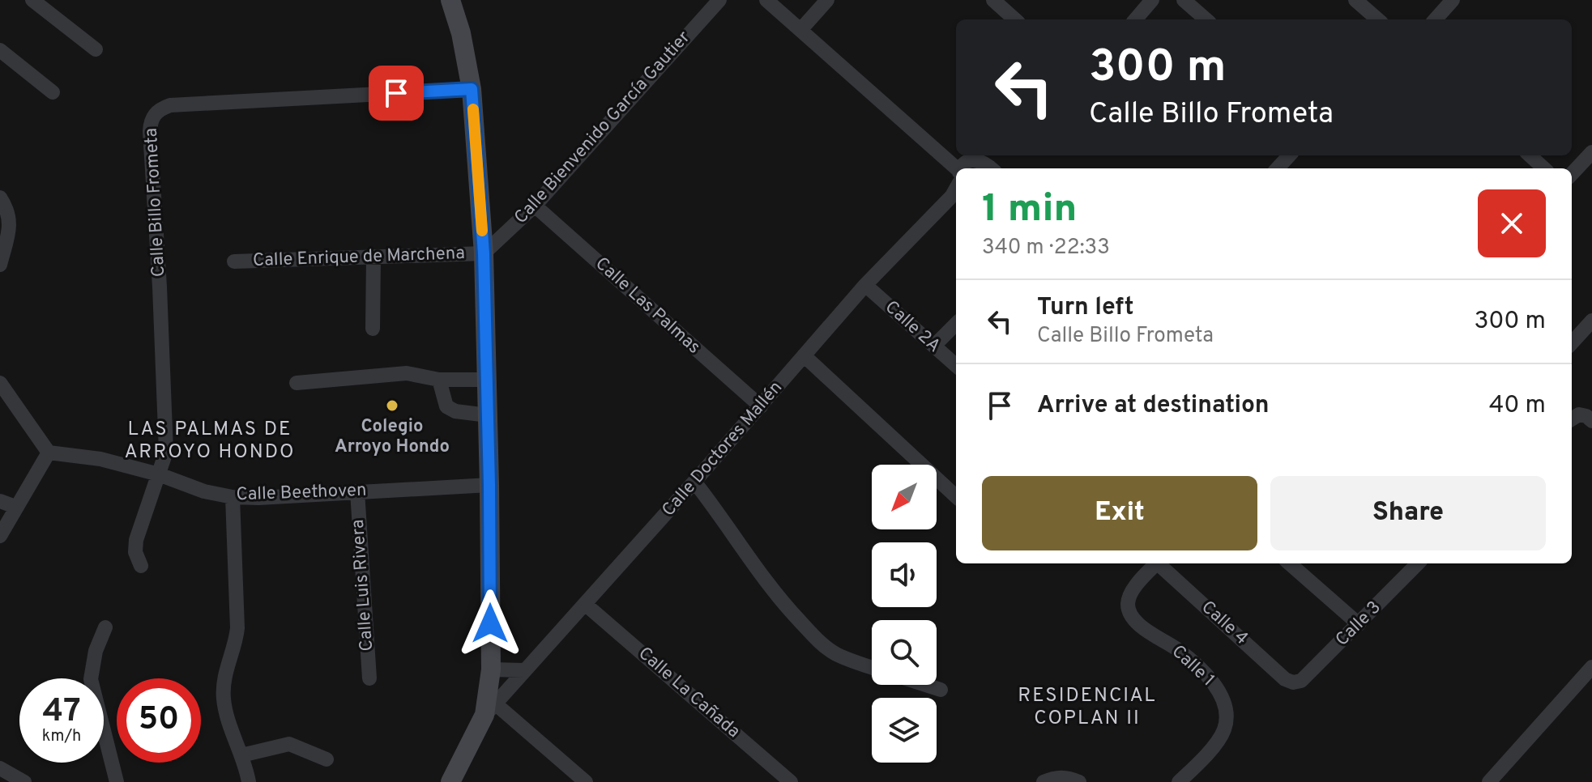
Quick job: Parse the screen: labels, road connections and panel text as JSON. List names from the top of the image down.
{
  "streets": {
    "street": [
      "Calle Bienvenido García Gautier",
      "Calle Billo Frometa",
      "Calle Enrique de Marchena",
      "Calle Las Palmas",
      "Calle 2A",
      "Calle Doctores Mallén",
      "Calle Beethoven",
      "Calle Luis Rivera",
      "Calle 4",
      "Calle 3",
      "Calle 1",
      "Calle La Cañada"
    ]
  },
  "crossings": [
    ["Calle Bienvenido García Gautier", "Calle Enrique de Marchena"],
    ["Calle Bienvenido García Gautier", "Calle Las Palmas"],
    ["Calle Billo Frometa", "Calle Beethoven"],
    ["Calle Las Palmas", "Calle Doctores Mallén"],
    ["Calle 2A", "Calle Doctores Mallén"],
    ["Calle Doctores Mallén", "Calle La Cañada"],
    ["Calle Beethoven", "Calle Luis Rivera"],
    ["Calle 4", "Calle 3"]
  ],
  "districts": ["LAS PALMAS DE ARROYO HONDO", "RESIDENCIAL COPLAN II"],
  "places": ["Colegio Arroyo Hondo"],
  "north": "bottom left",
  "page": {
    "turn": ["300 m", "Calle Billo Frometa"],
    "heading": ["1 min", "340 m · 22:33"],
    "list": [
      {
        "name": "Turn left",
        "note": "Calle Billo Frometa",
        "value": "300 m"
      },
      {
        "name": "Arrive at destination",
        "value": "40 m"
      }
    ],
    "buttons": ["Exit", "Share"],
    "speed": "47 km/h",
    "limit": "50"
  }
}
